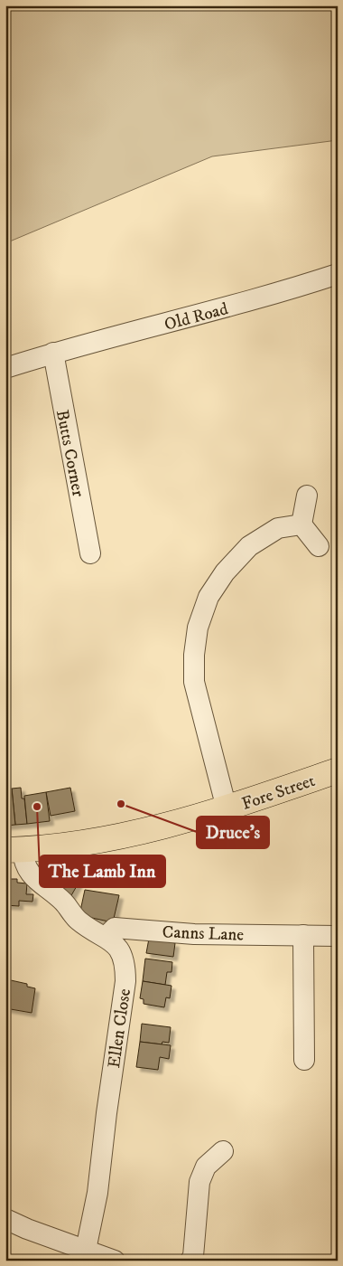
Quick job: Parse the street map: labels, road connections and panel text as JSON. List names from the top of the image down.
{
  "streets": {
    "main road": ["Fore Street"],
    "street": [
      "Old Road",
      "Butts Corner",
      "Canns Lane",
      "Ellen Close"
    ]
  },
  "crossings": [
    ["Old Road", "Butts Corner"],
    ["Fore Street", "Ellen Close"],
    ["Canns Lane", "Ellen Close"]
  ],
  "places": ["Druce's", "The Lamb Inn"]
}
